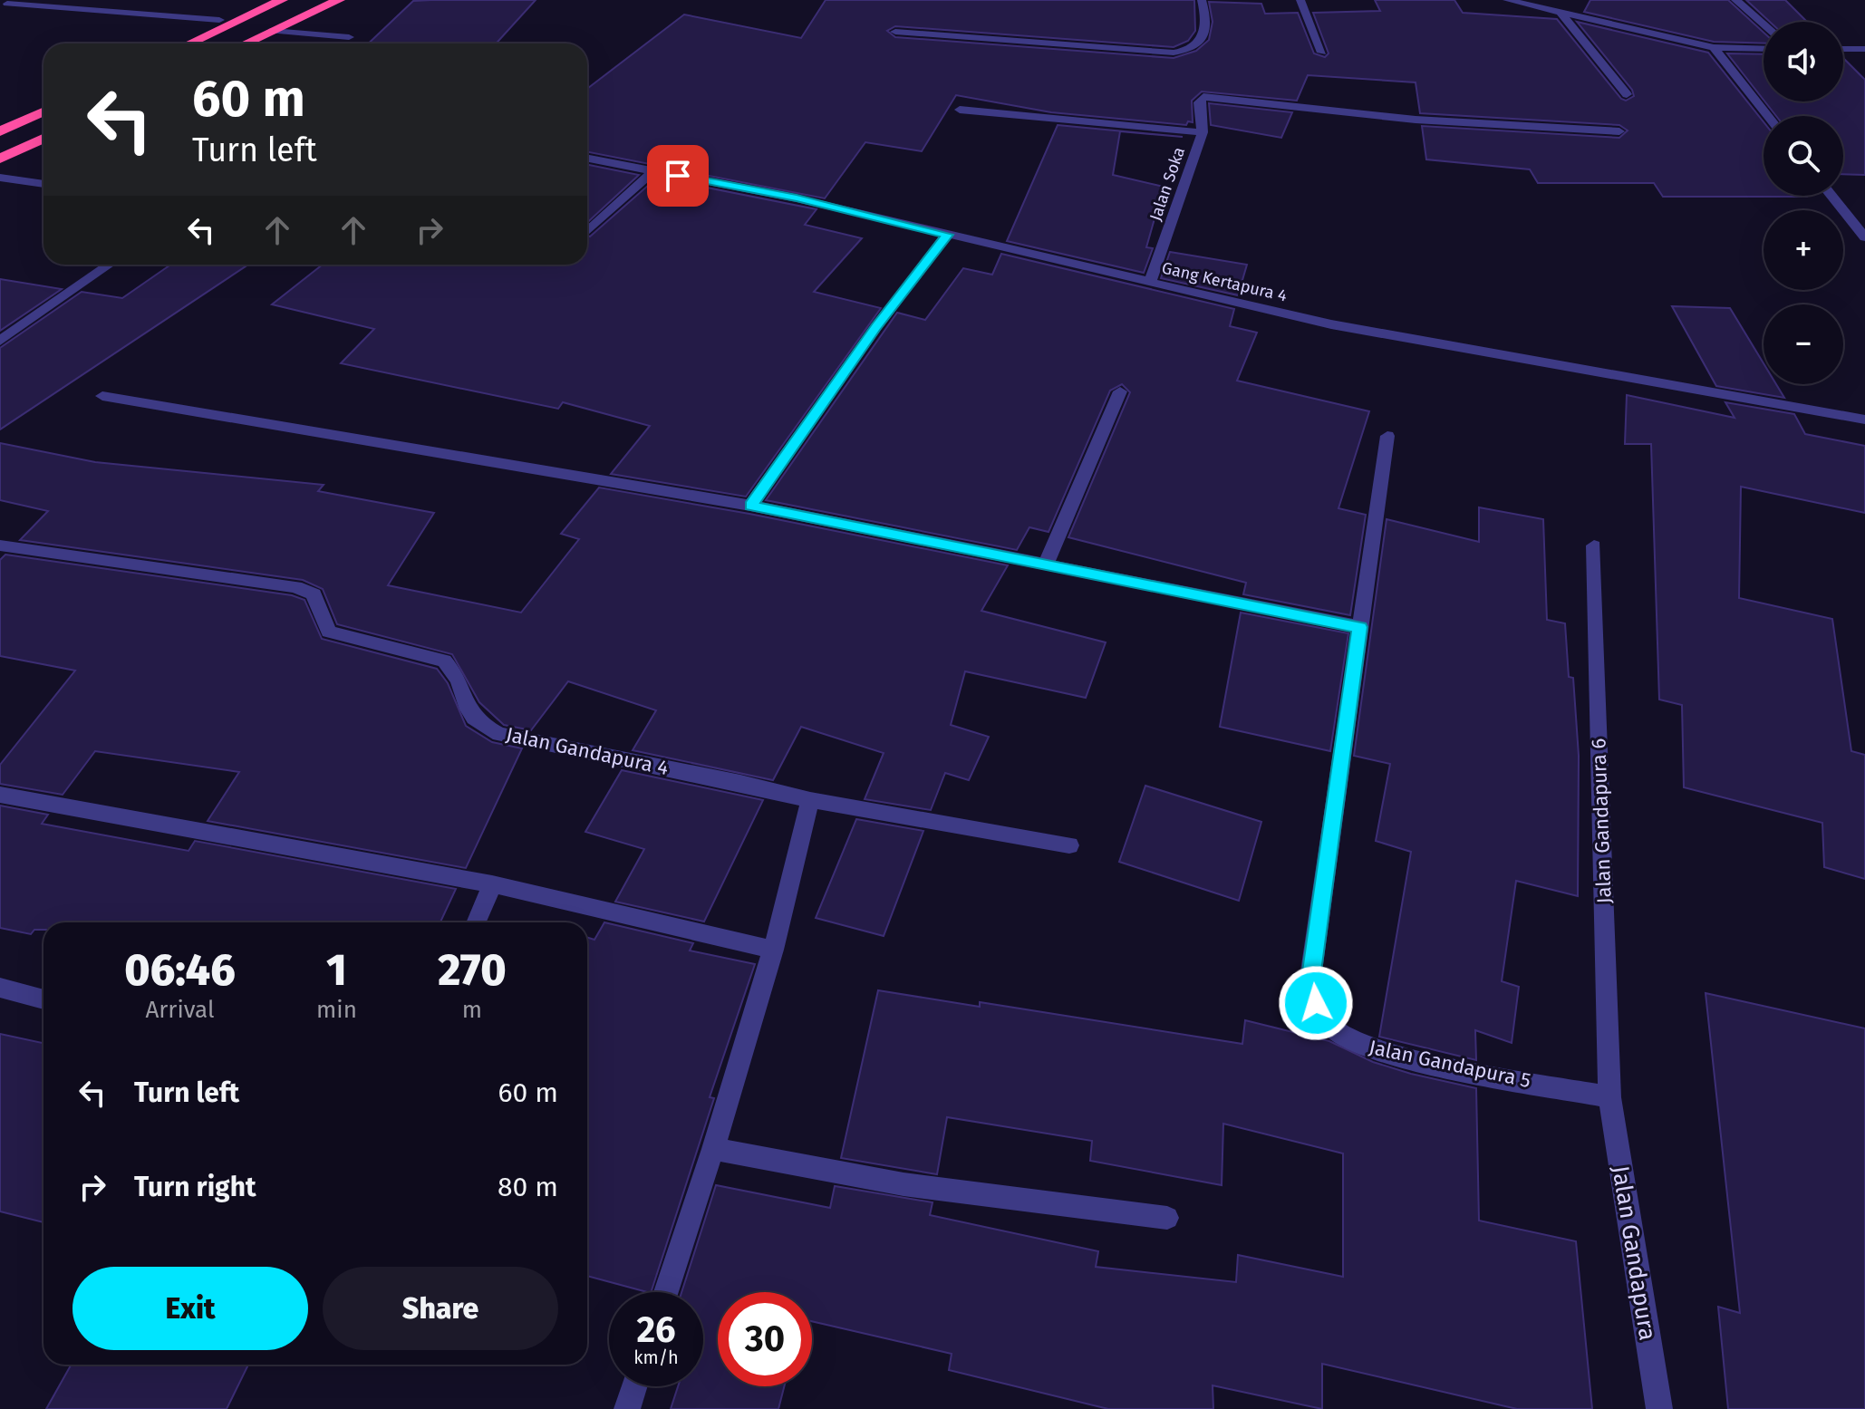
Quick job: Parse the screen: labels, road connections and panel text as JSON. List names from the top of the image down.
{
  "streets": {
    "street": [
      "Jalan Soka",
      "Gang Kertapura 4",
      "Jalan Gandapura 4",
      "Jalan Gandapura 6",
      "Jalan Gandapura 5",
      "Jalan Gandapura"
    ]
  },
  "crossings": [
    ["Jalan Soka", "Gang Kertapura 4"],
    ["Jalan Gandapura 6", "Jalan Gandapura 5"],
    ["Jalan Gandapura 6", "Jalan Gandapura"],
    ["Jalan Gandapura 5", "Jalan Gandapura"]
  ],
  "page": {
    "map_buttons": ["+", "−"],
    "turn": ["60 m", "Turn left"],
    "eta": [
      "06:46",
      "Arrival",
      "1",
      "min",
      "270",
      "m"
    ],
    "list": [
      {
        "name": "Turn left",
        "value": "60 m"
      },
      {
        "name": "Turn right",
        "value": "80 m"
      }
    ],
    "buttons": ["Exit", "Share"],
    "speed": "26 km/h",
    "limit": "30"
  }
}
